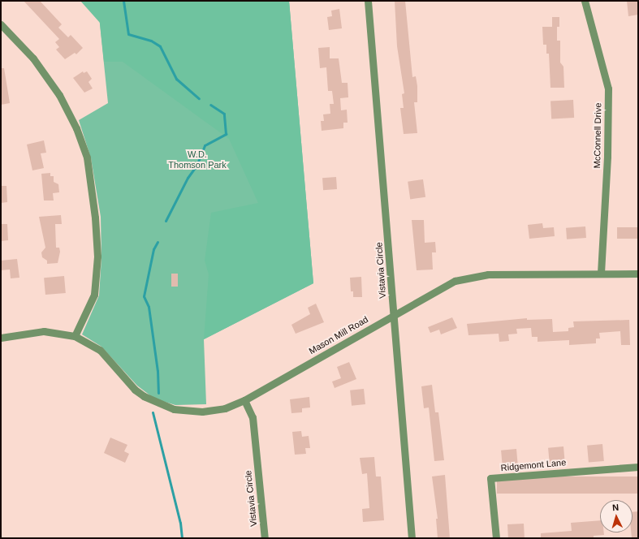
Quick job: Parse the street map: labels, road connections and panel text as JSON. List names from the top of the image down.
{
  "streets": {
    "street": [
      "McConnell Drive",
      "Vistavia Circle",
      "Mason Mill Road",
      "Ridgemont Lane"
    ]
  },
  "crossings": [
    ["McConnell Drive", "Mason Mill Road"],
    ["Vistavia Circle", "Mason Mill Road"]
  ],
  "parks": ["W.D. Thomson Park"],
  "north": "top"
}
